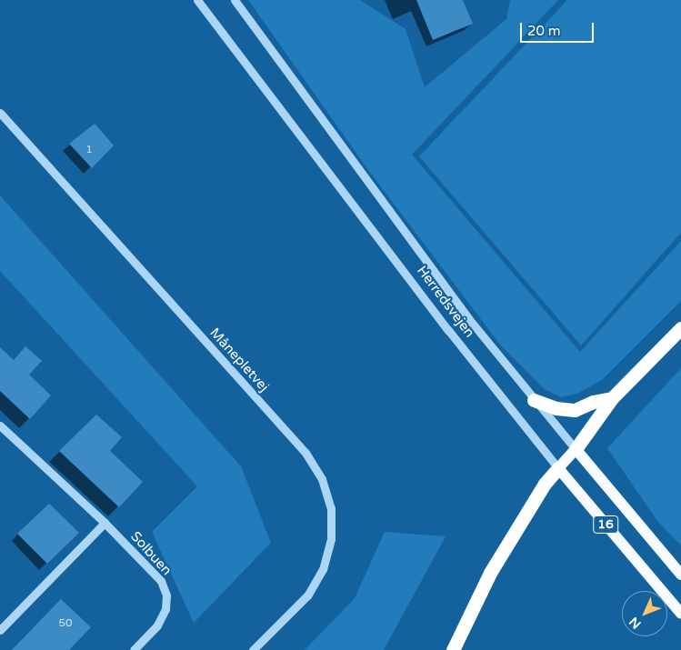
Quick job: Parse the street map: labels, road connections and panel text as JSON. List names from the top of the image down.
{
  "streets": {
    "main road": ["Herredsvejen", "16"],
    "street": ["Månepletvej", "Solbuen"]
  },
  "house_numbers": ["1", "50"],
  "scale_bar": "20 m",
  "north": "bottom left"
}
